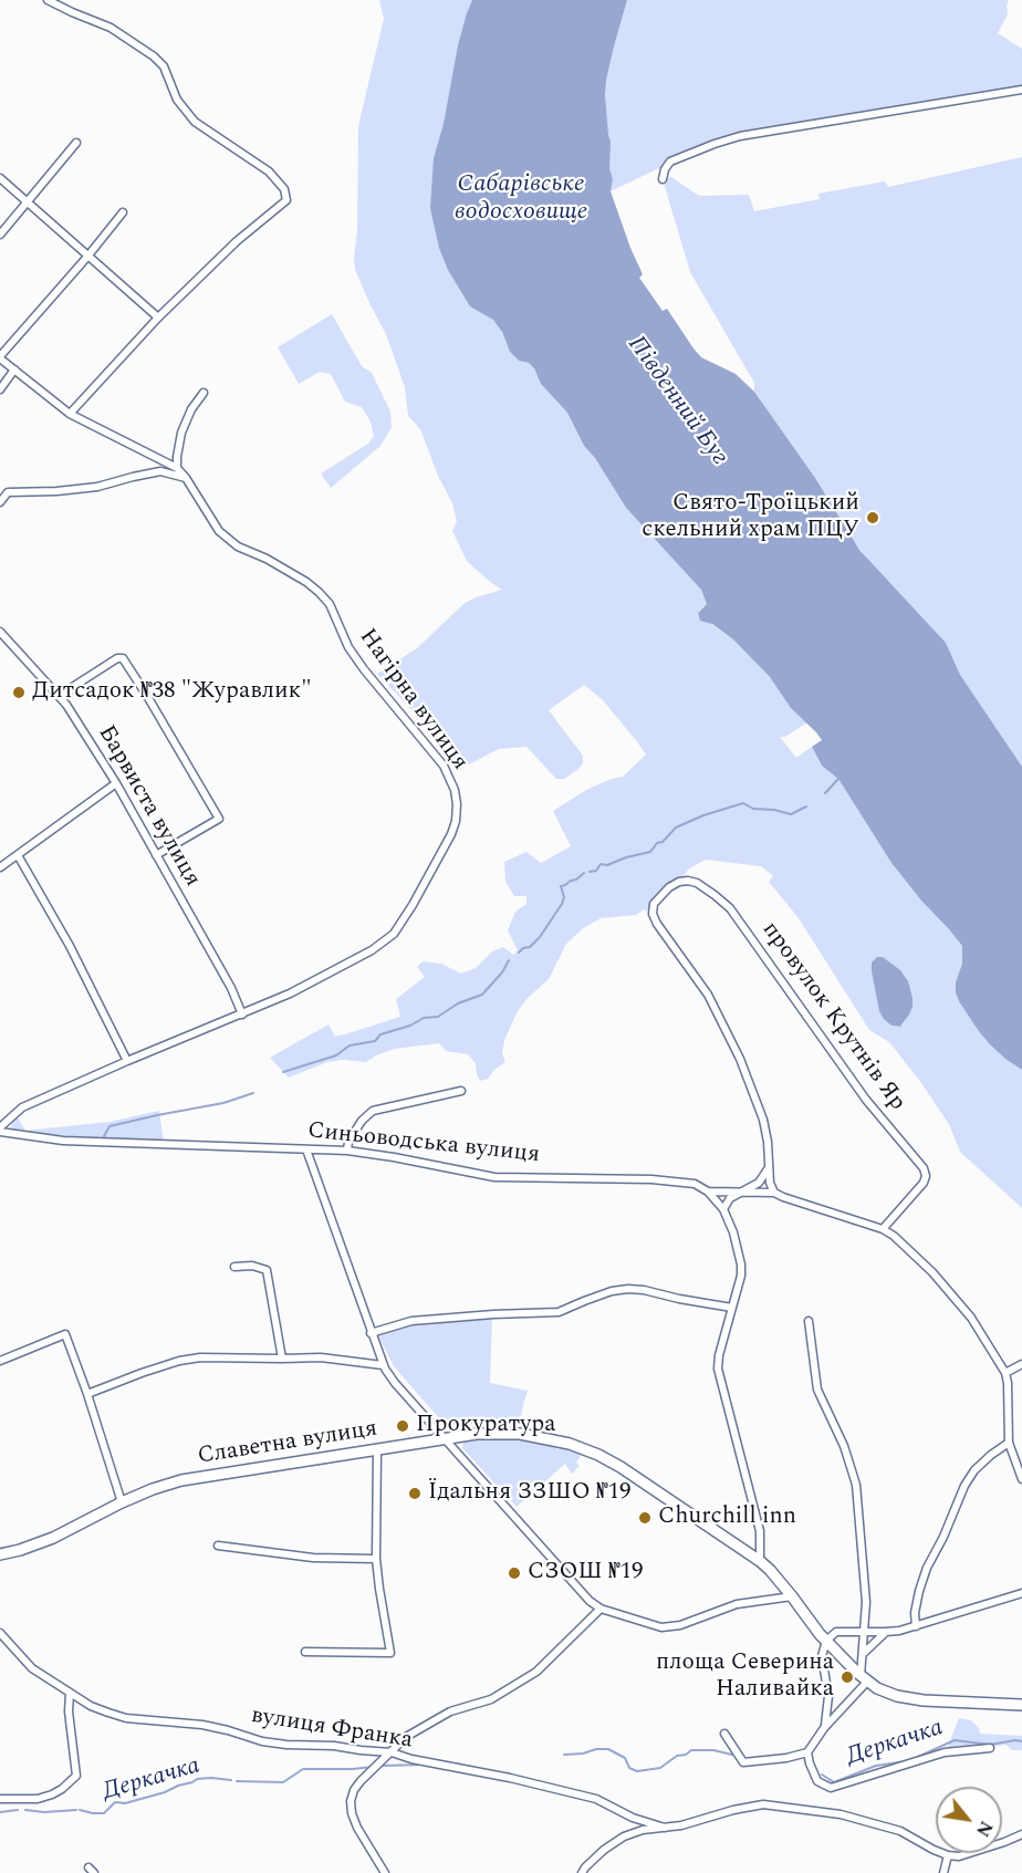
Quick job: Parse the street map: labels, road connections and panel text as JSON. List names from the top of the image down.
{
  "streets": {
    "main road": ["Славетна вулиця"],
    "street": [
      "Нагірна вулиця",
      "Барвиста вулиця",
      "провулок Крутнів Яр",
      "Синьоводська вулиця",
      "вулиця Франка"
    ]
  },
  "crossings": [
    ["Нагірна вулиця", "Барвиста вулиця"],
    ["провулок Крутнів Яр", "Синьоводська вулиця"]
  ],
  "water": ["Сабарівське водосховище", "Південний Буг", "Деркачка"],
  "places": [
    "Свято-Троїцький скельний храм ПЦУ",
    "Дитсадок №38 \"Журавлик\"",
    "Прокуратура",
    "Їдальня ЗЗШО №19",
    "Churchill inn",
    "СЗОШ №19",
    "площа Северина Наливайка"
  ],
  "north": "bottom right"
}
